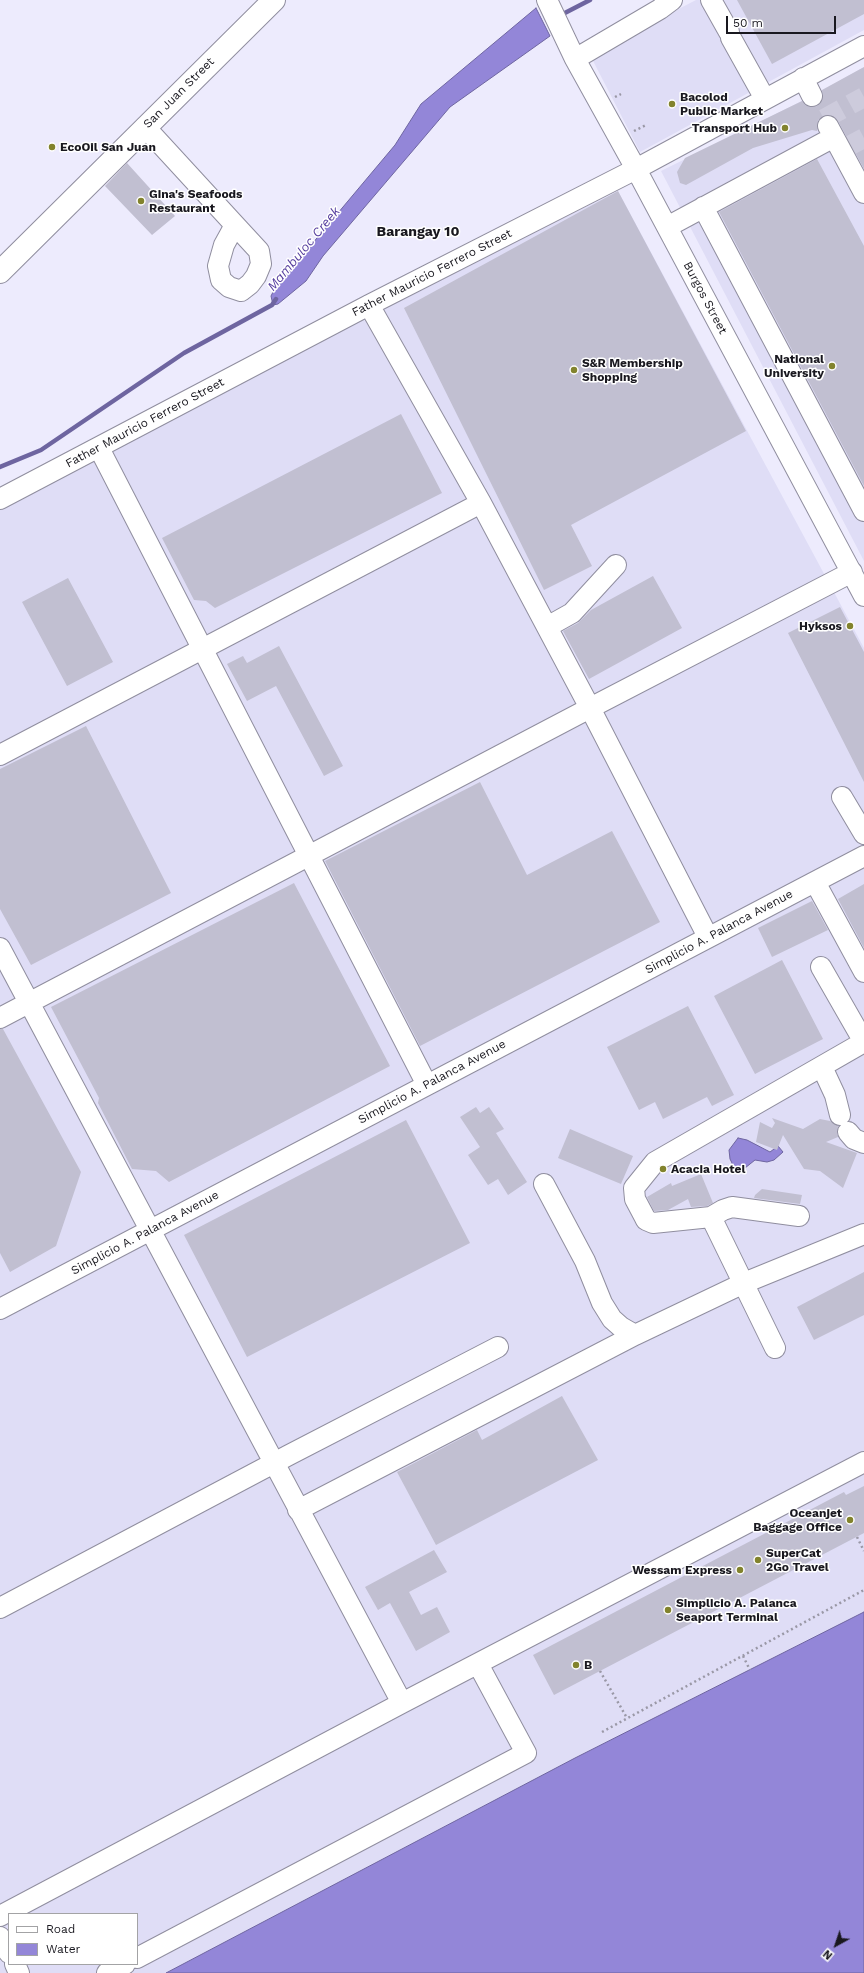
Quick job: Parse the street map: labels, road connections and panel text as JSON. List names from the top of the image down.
{
  "streets": {
    "main road": ["San Juan Street"],
    "street": ["Father Mauricio Ferrero Street", "Burgos Street", "Simplicio A. Palanca Avenue"]
  },
  "crossings": [
    ["Father Mauricio Ferrero Street", "Burgos Street"]
  ],
  "districts": ["Barangay 10"],
  "water": ["Mambuloc Creek"],
  "places": [
    "Bacolod Public Market",
    "Transport Hub",
    "EcoOil San Juan",
    "Gina's Seafoods Restaurant",
    "National University",
    "S&R Membership Shopping",
    "Hyksos",
    "Acacia Hotel",
    "Oceanjet Baggage Office",
    "SuperCat 2Go Travel",
    "Wessam Express",
    "Simplicio A. Palanca Seaport Terminal",
    "B"
  ],
  "legend": ["Road", "Water"],
  "scale_bar": "50 m",
  "north": "bottom left"
}
